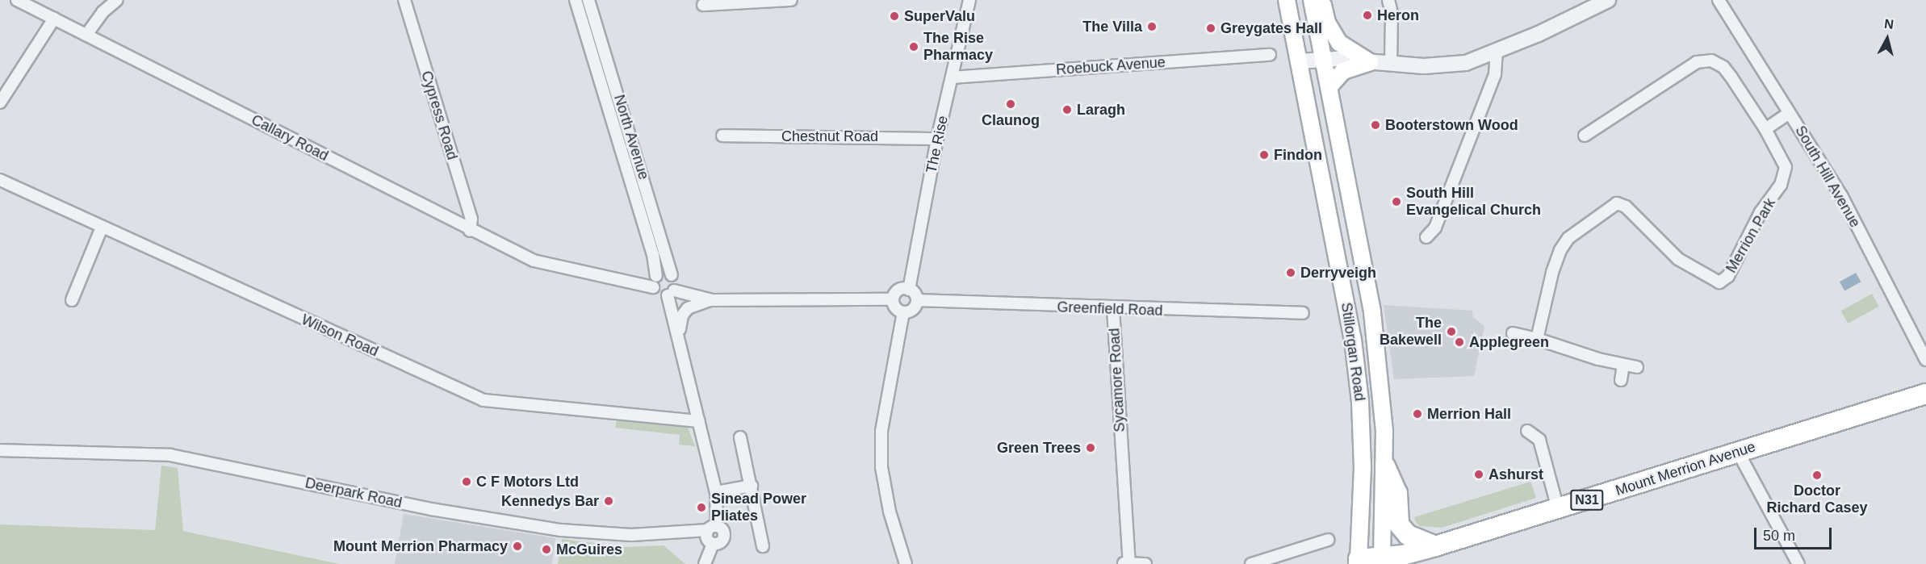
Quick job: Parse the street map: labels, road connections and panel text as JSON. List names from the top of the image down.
{
  "streets": {
    "highway": ["Mount Merrion Avenue", "N31"],
    "main road": ["Stillorgan Road"],
    "street": [
      "Roebuck Avenue",
      "Cypress Road",
      "Chestnut Road",
      "North Avenue",
      "Callary Road",
      "The Rise",
      "South Hill Avenue",
      "Merrion Park",
      "Greenfield Road",
      "Wilson Road",
      "Sycamore Road",
      "Deerpark Road"
    ]
  },
  "crossings": [
    ["Roebuck Avenue", "The Rise"],
    ["Cypress Road", "Callary Road"],
    ["Chestnut Road", "The Rise"],
    ["North Avenue", "Callary Road"],
    ["The Rise", "Greenfield Road"],
    ["Greenfield Road", "Sycamore Road"],
    ["Stillorgan Road", "Mount Merrion Avenue"]
  ],
  "places": [
    "Heron",
    "SuperValu",
    "The Villa",
    "Greygates Hall",
    "The Rise Pharmacy",
    "Claunog",
    "Laragh",
    "Booterstown Wood",
    "Findon",
    "South Hill Evangelical Church",
    "Derryveigh",
    "The Bakewell",
    "Applegreen",
    "Merrion Hall",
    "Green Trees",
    "Ashurst",
    "Doctor Richard Casey",
    "C F Motors Ltd",
    "Kennedys Bar",
    "Sinead Power Pliates",
    "Mount Merrion Pharmacy",
    "McGuires"
  ],
  "scale_bar": "50 m",
  "north": "top"
}
